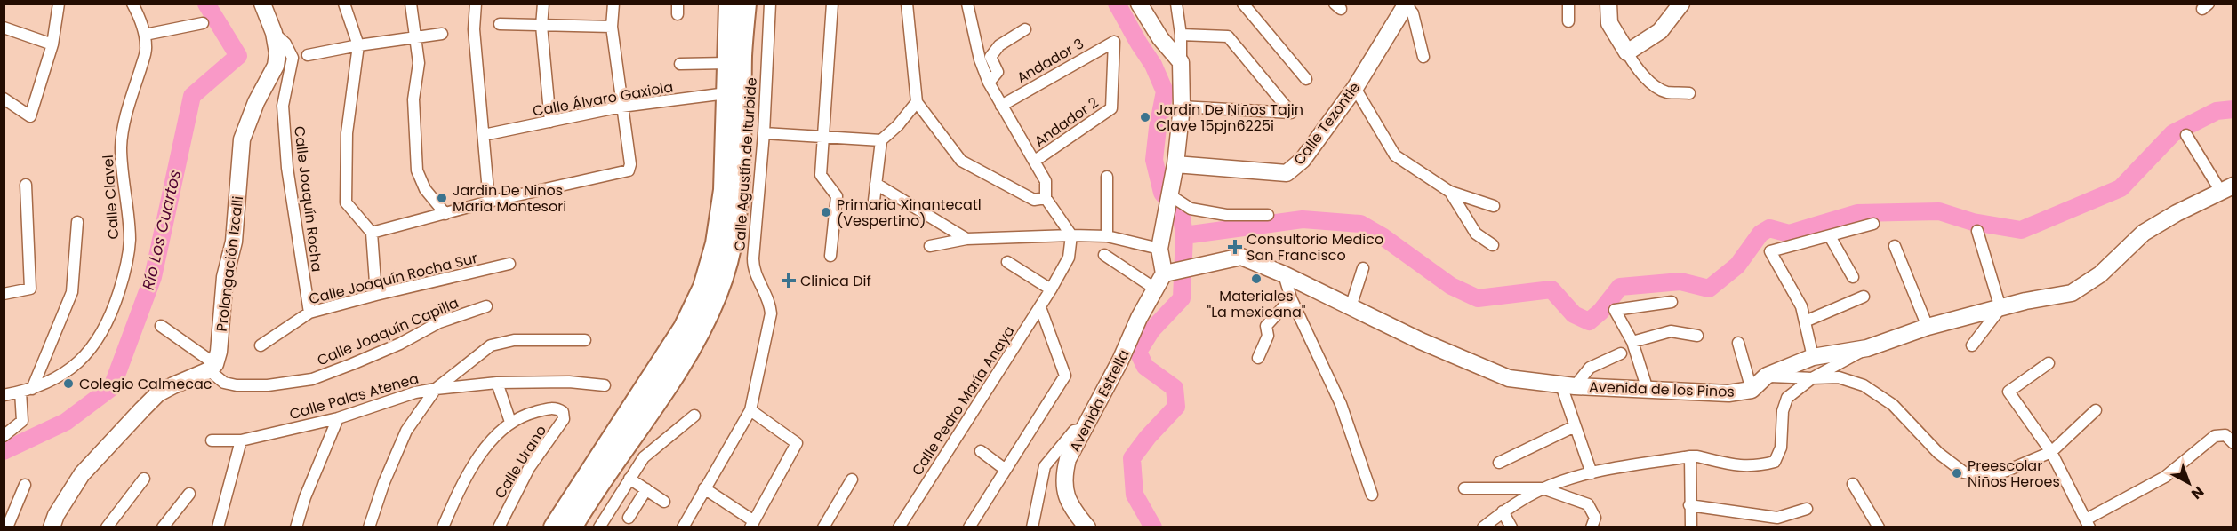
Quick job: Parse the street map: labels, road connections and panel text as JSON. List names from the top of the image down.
{
  "streets": {
    "street": [
      "Andador 3",
      "Calle Álvaro Gaxiola",
      "Andador 2",
      "Calle Tezontle",
      "Calle Agustín de Iturbide",
      "Calle Clavel",
      "Calle Joaquín Rocha",
      "Prolongación Izcalli",
      "Calle Joaquín Rocha Sur",
      "Calle Joaquín Capilla",
      "Avenida de los Pinos",
      "Calle Palas Atenea",
      "Calle Pedro María Anaya",
      "Avenida Estrella",
      "Calle Urano"
    ]
  },
  "crossings": [
    ["Andador 3", "Andador 2"],
    ["Calle Joaquín Rocha", "Prolongación Izcalli"],
    ["Calle Joaquín Rocha", "Calle Joaquín Rocha Sur"],
    ["Prolongación Izcalli", "Calle Joaquín Capilla"],
    ["Avenida de los Pinos", "Avenida Estrella"]
  ],
  "water": ["Río Los Cuartos"],
  "places": {
    "other": [
      "Jardin De Niños Tajin Clave 15pjn6225i",
      "Jardin De Niños Maria Montesori",
      "Primaria Xinantecatl (Vespertino)",
      "Materiales \"La mexicana\"",
      "Colegio Calmecac",
      "Preescolar Niños Heroes"
    ],
    "health": ["Consultorio Medico San Francisco", "Clinica Dif"]
  },
  "north": "bottom right"
}
